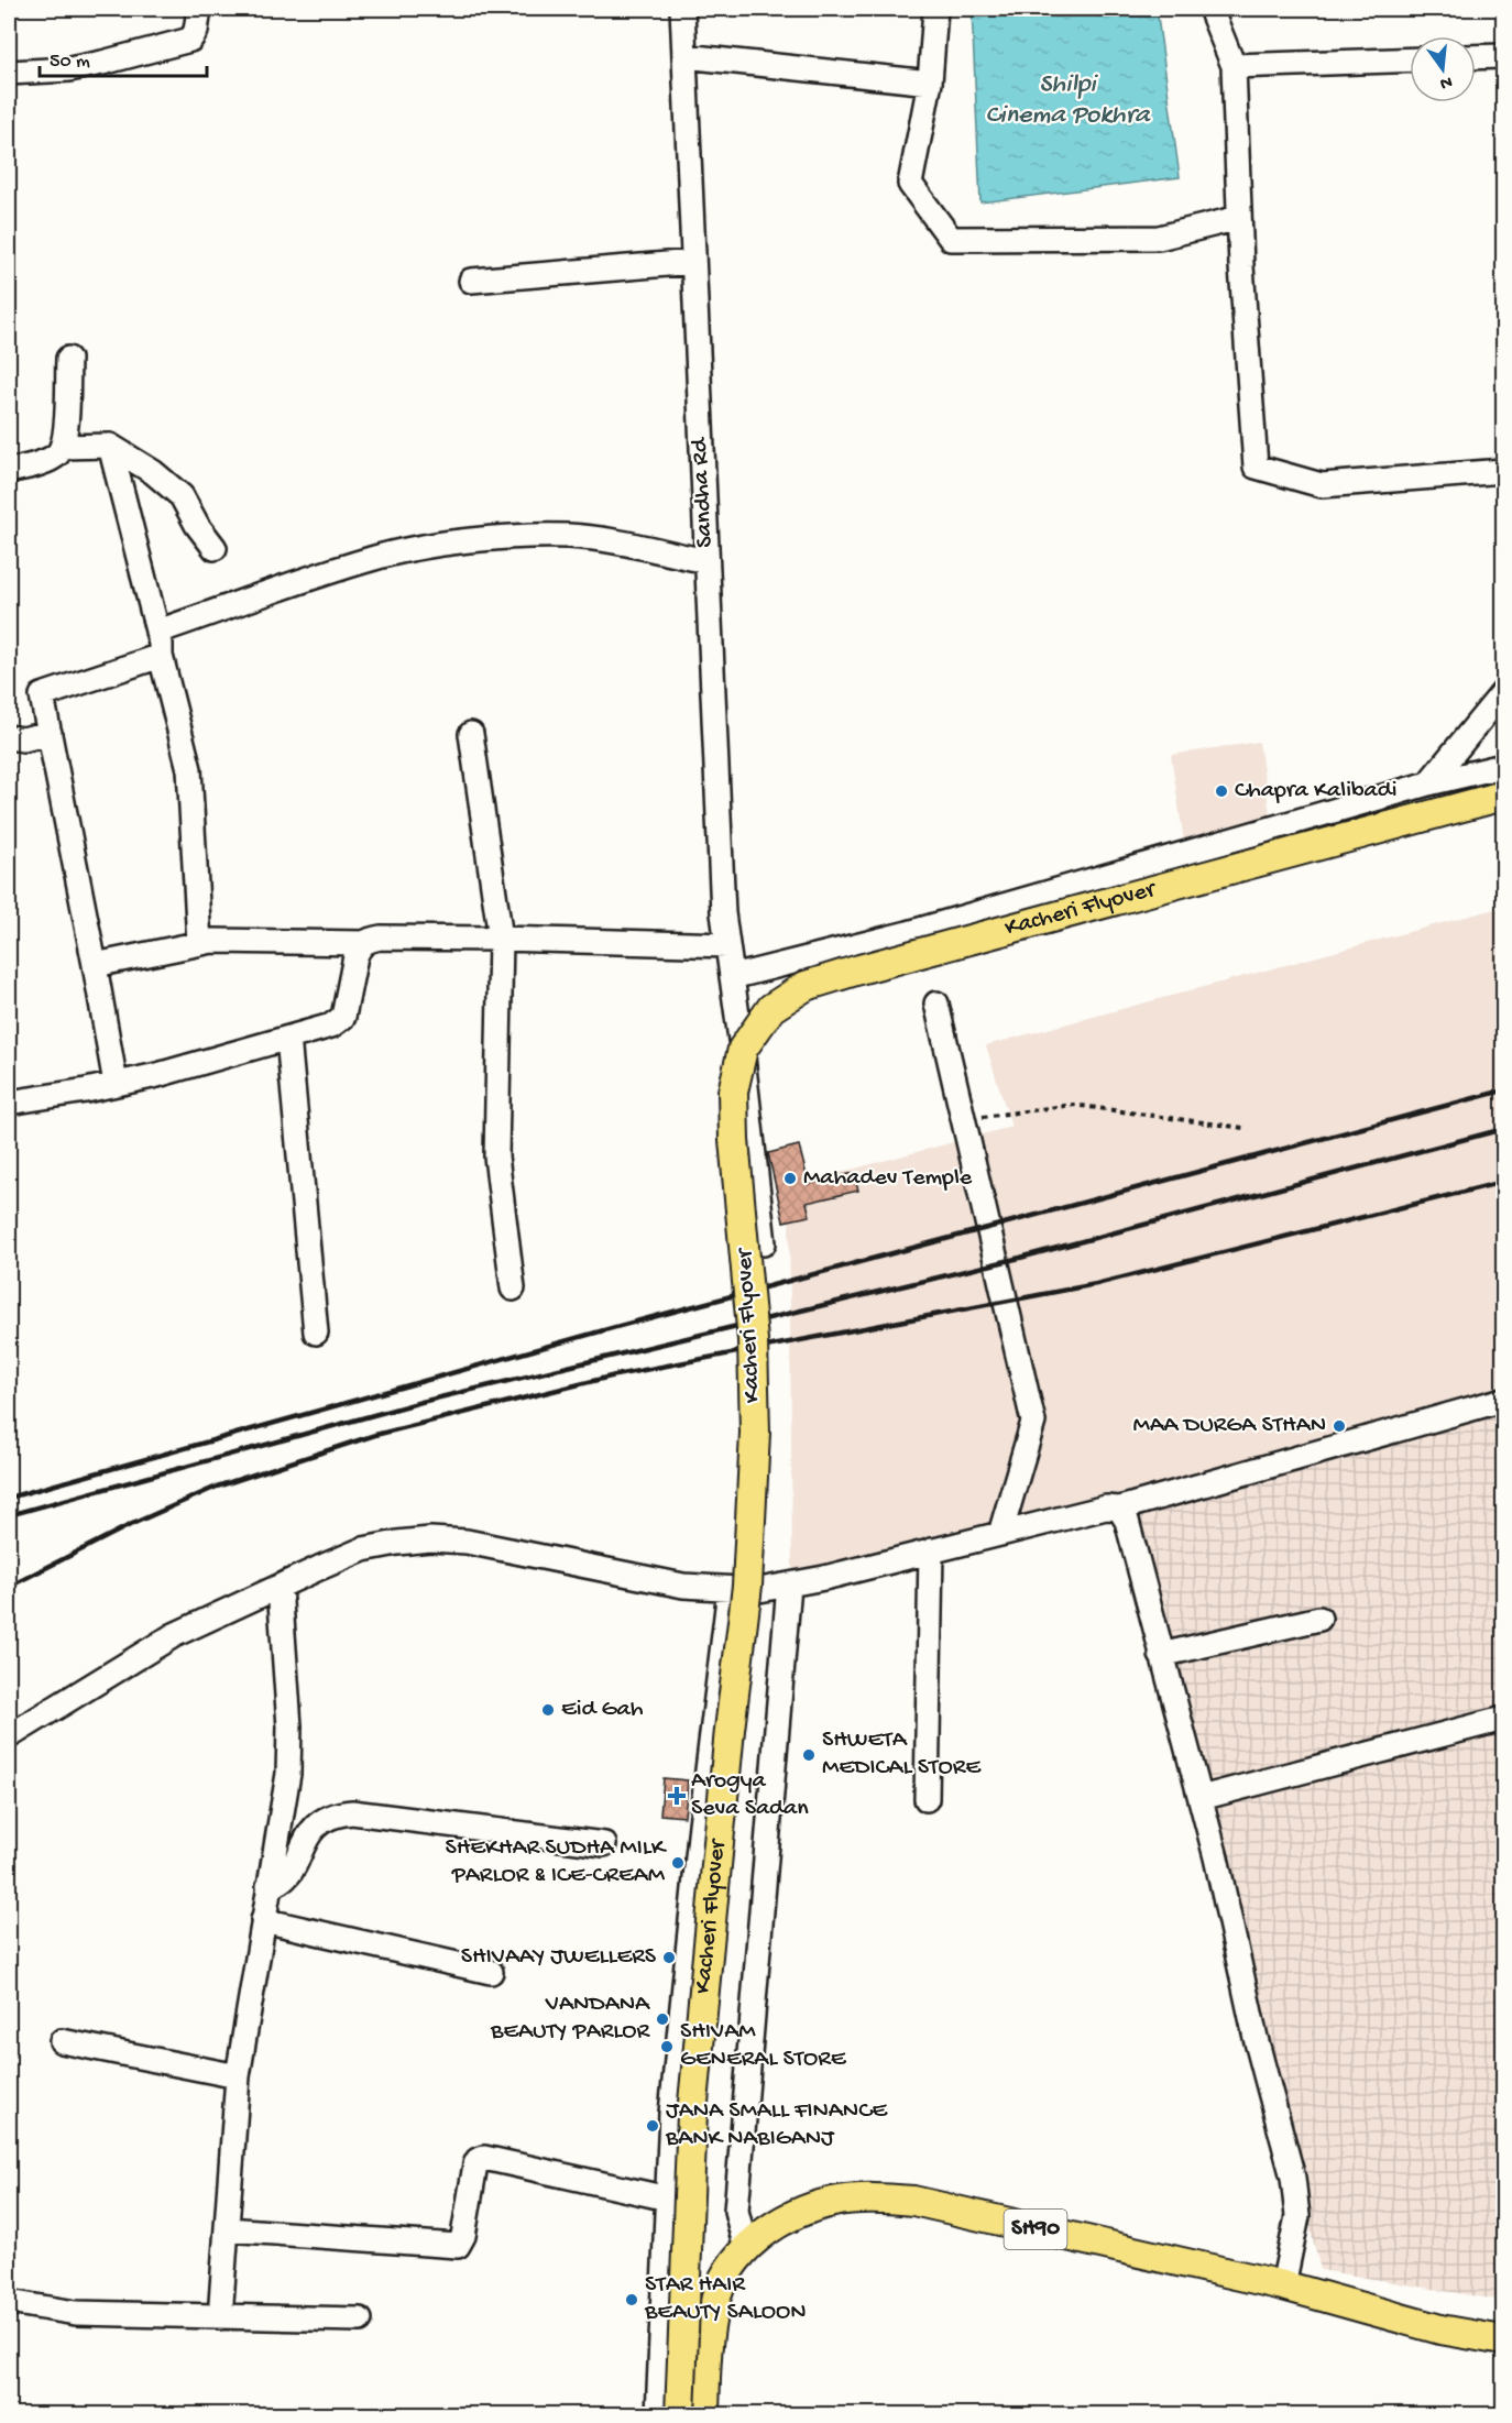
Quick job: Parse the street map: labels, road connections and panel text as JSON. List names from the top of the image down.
{
  "streets": {
    "main road": ["Kacheri Flyover", "SH90"],
    "street": ["Sandha Rd"]
  },
  "water": ["Shilpi Cinema Pokhra"],
  "places": {
    "other": [
      "Chapra Kalibadi",
      "Mahadev Temple",
      "MAA DURGA STHAN",
      "Eid Gah",
      "SHWETA MEDICAL STORE",
      "SHEKHAR SUDHA MILK PARLOR & ICE-CREAM",
      "SHIVAAY JWELLERS",
      "VANDANA BEAUTY PARLOR",
      "SHIVAM GENERAL STORE",
      "JANA SMALL FINANCE BANK NABIGANJ",
      "STAR HAIR BEAUTY SALOON"
    ],
    "health": ["Arogya Seva Sadan"]
  },
  "scale_bar": "50 m",
  "north": "bottom"
}
